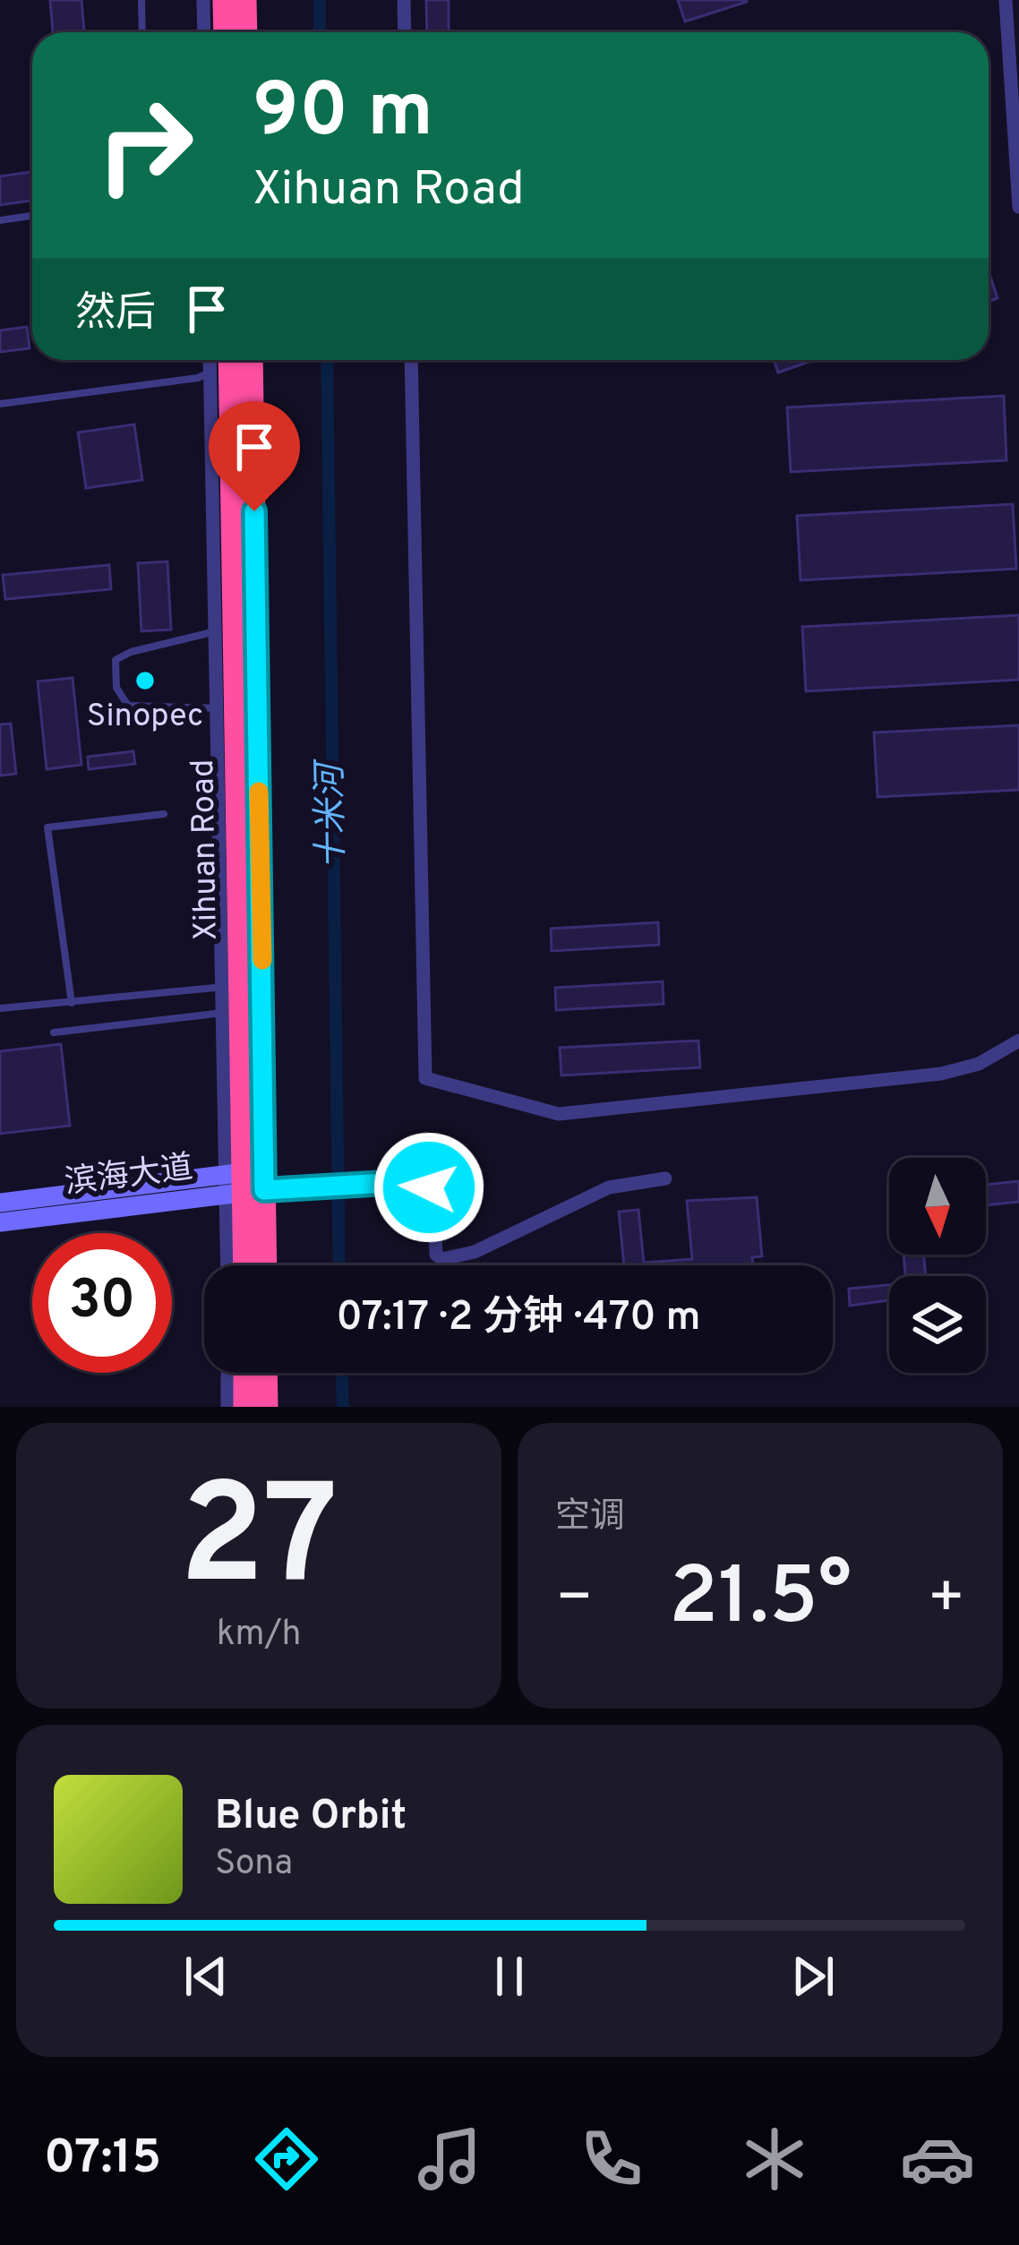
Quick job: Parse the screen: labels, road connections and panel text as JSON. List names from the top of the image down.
{
  "streets": {
    "highway": ["Xihuan Road"],
    "main road": ["滨海大道"]
  },
  "crossings": [
    ["Xihuan Road", "滨海大道"]
  ],
  "water": ["十米河"],
  "places": ["Sinopec"],
  "north": "bottom",
  "page": {
    "turn": ["90 m", "Xihuan Road"],
    "then": "然后",
    "limit": "30",
    "trip": "07:17 · 2 分钟 · 470 m",
    "tile": [
      ["27", "km/h"],
      "空调"
    ],
    "heat": ["−", "21.5°", "+"],
    "song": ["Blue Orbit", "Sona"],
    "tabs": "07:15"
  }
}
